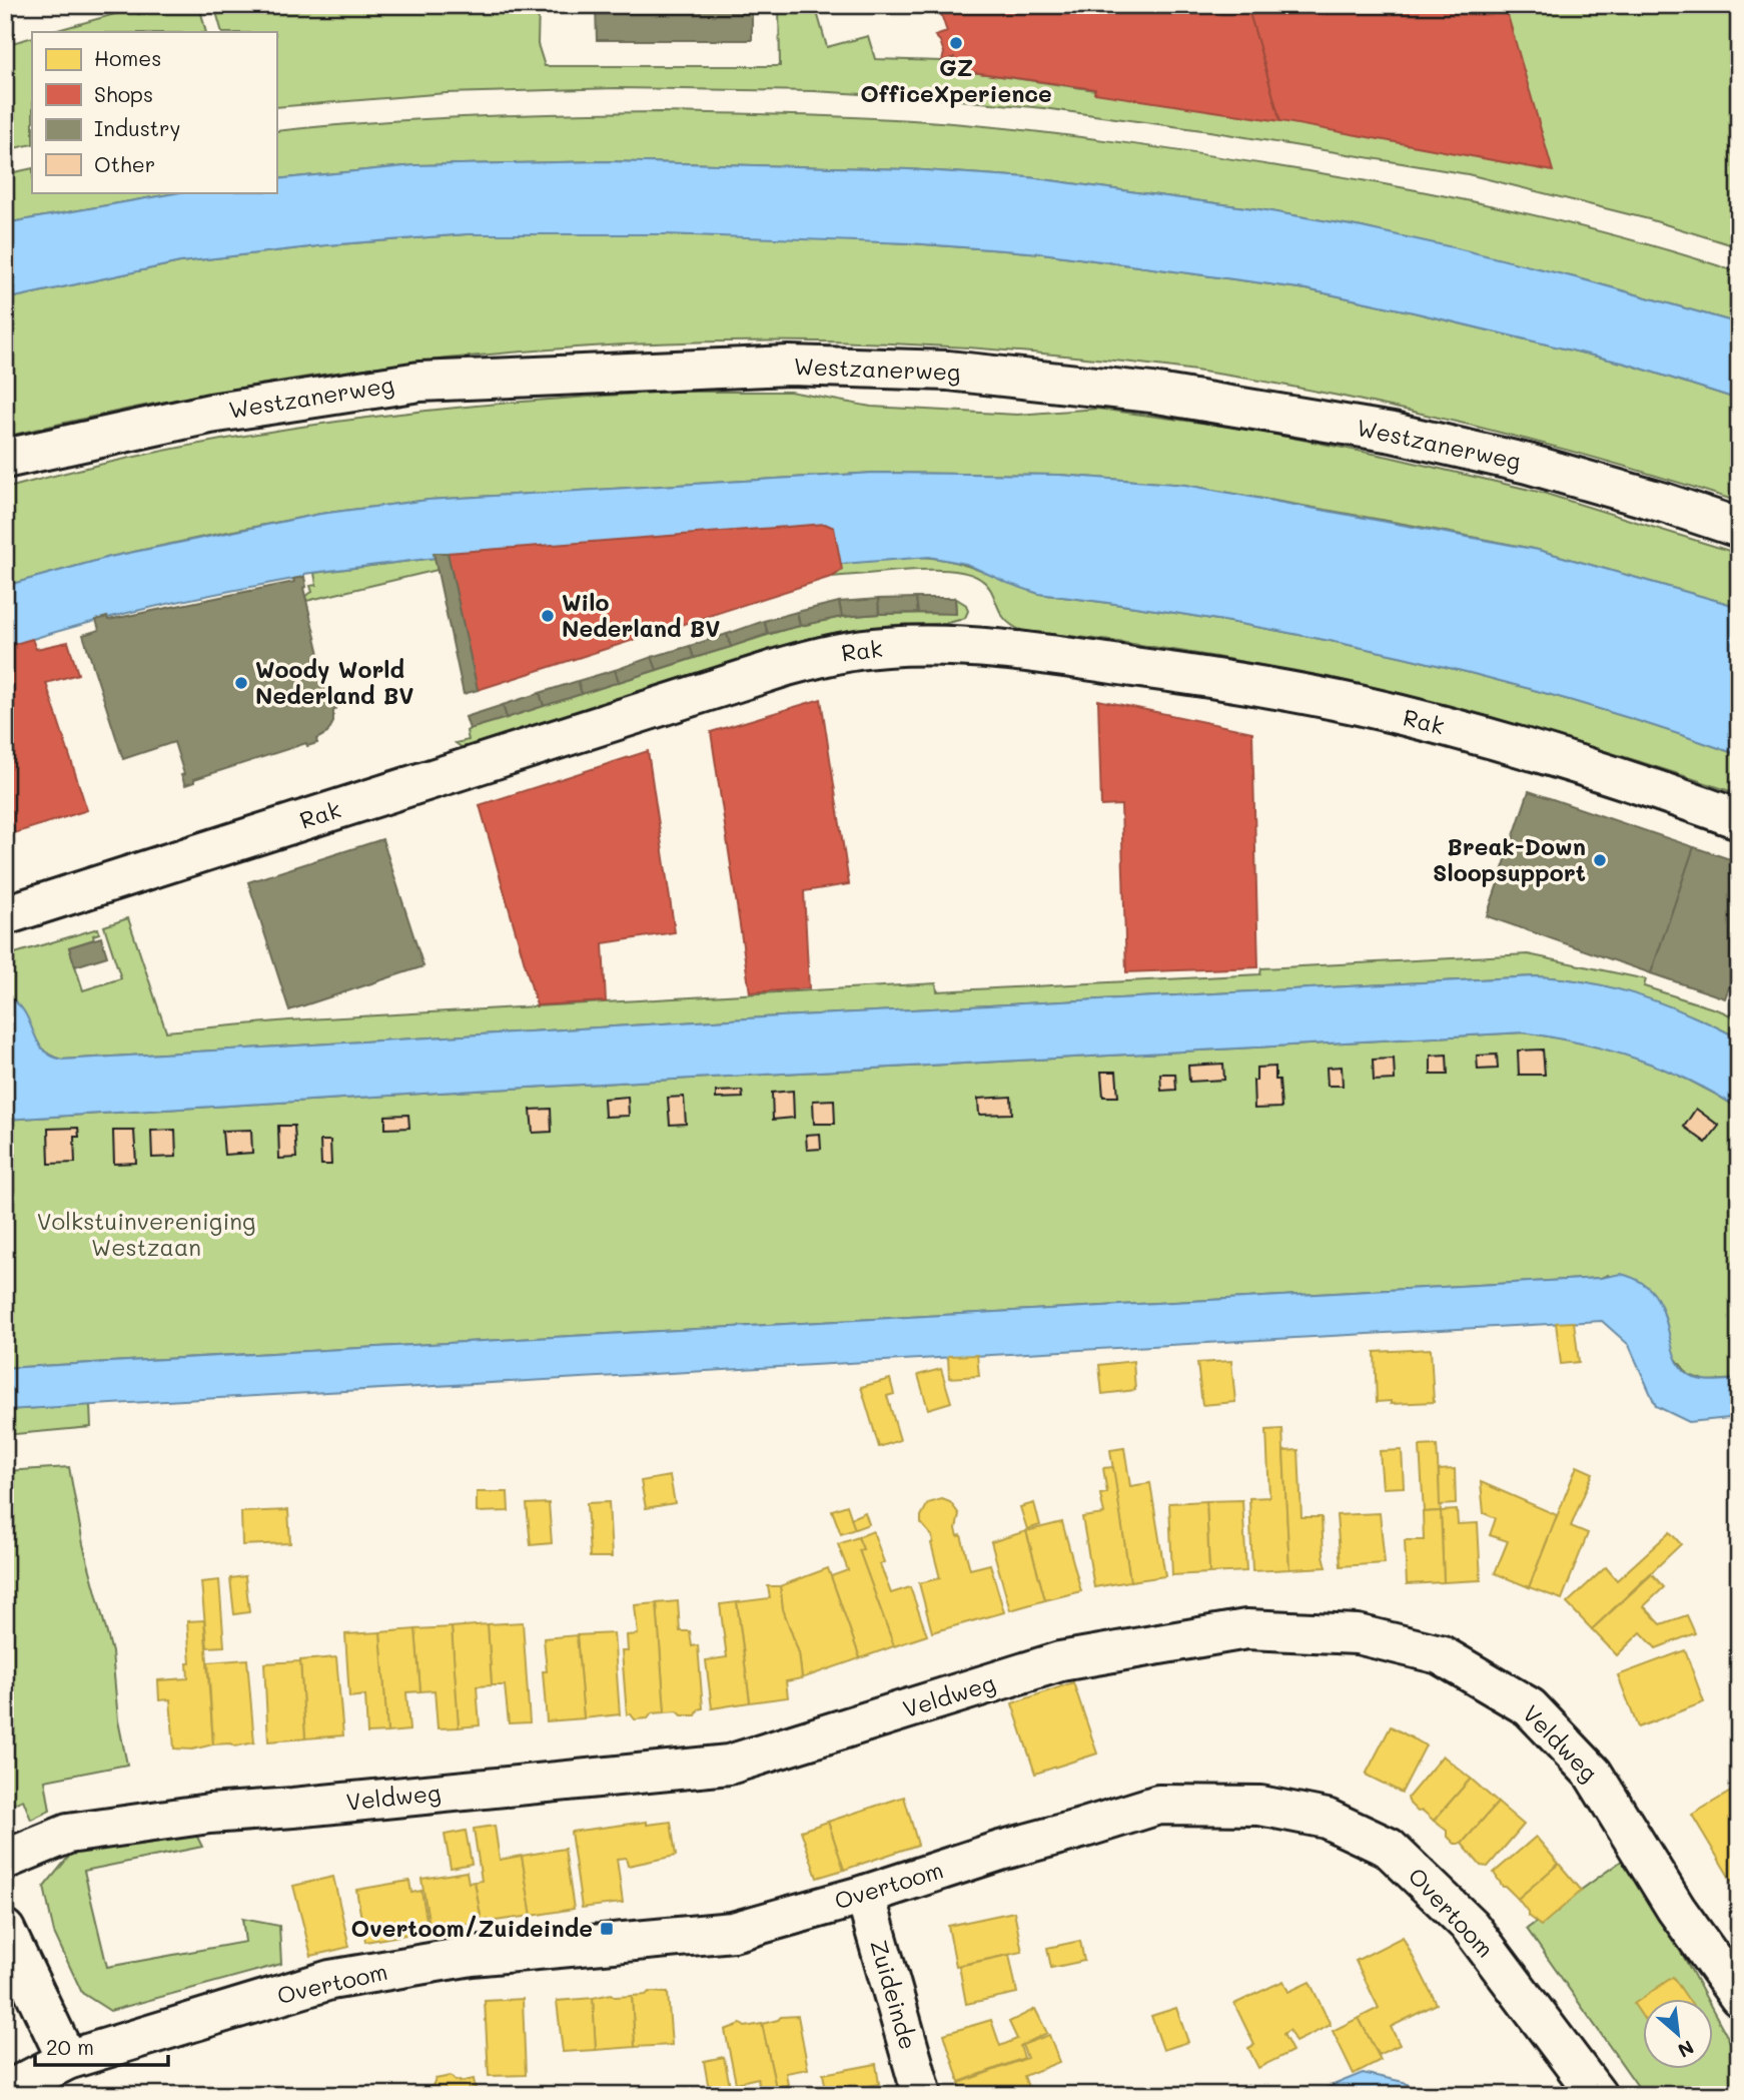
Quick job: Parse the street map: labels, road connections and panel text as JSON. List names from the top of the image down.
{
  "streets": {
    "street": [
      "Westzanerweg",
      "Rak",
      "Veldweg",
      "Overtoom",
      "Zuideinde"
    ]
  },
  "crossings": [
    ["Overtoom", "Zuideinde"]
  ],
  "parks": ["Volkstuinvereniging Westzaan"],
  "places": {
    "other": [
      "GZ OfficeXperience",
      "Wilo Nederland BV",
      "Woody World Nederland BV",
      "Break-Down Sloopsupport"
    ],
    "transit": ["Overtoom/Zuideinde"]
  },
  "legend": [
    "Homes",
    "Shops",
    "Industry",
    "Other"
  ],
  "scale_bar": "20 m",
  "north": "bottom right"
}
